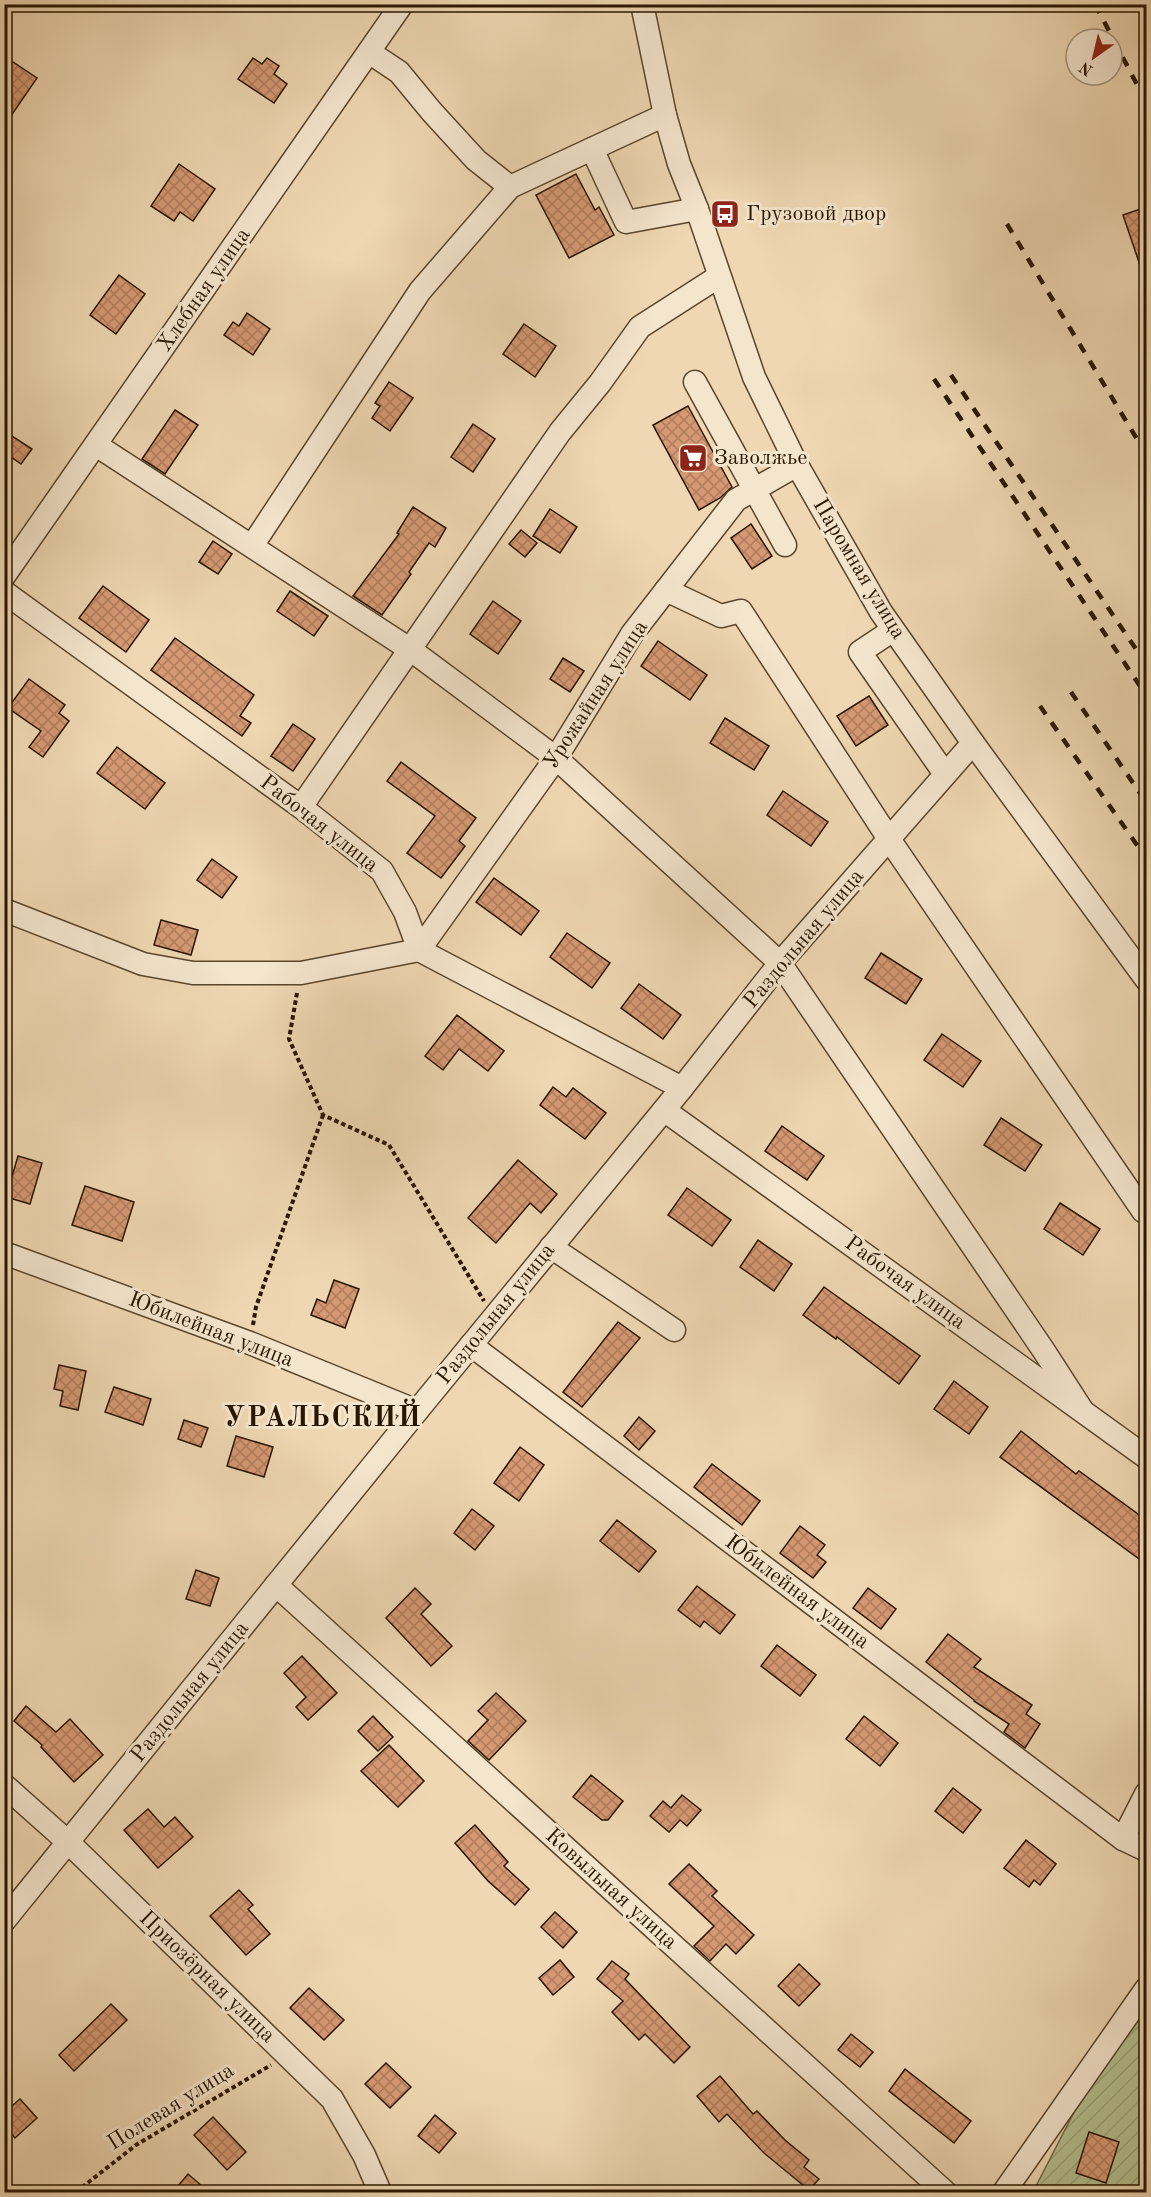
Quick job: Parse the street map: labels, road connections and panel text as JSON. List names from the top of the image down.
{
  "streets": {
    "street": [
      "Хлебная улица",
      "Паромная улица",
      "Урожайная улица",
      "Рабочая улица",
      "Раздольная улица",
      "Юбилейная улица",
      "Ковыльная улица",
      "Приозёрная улица"
    ],
    "path": ["Полевая улица"]
  },
  "crossings": [
    ["Паромная улица", "Урожайная улица"],
    ["Паромная улица", "Раздольная улица"],
    ["Урожайная улица", "Рабочая улица"],
    ["Рабочая улица", "Раздольная улица"],
    ["Раздольная улица", "Юбилейная улица"],
    ["Раздольная улица", "Ковыльная улица"],
    ["Раздольная улица", "Приозёрная улица"],
    ["Приозёрная улица", "Полевая улица"]
  ],
  "districts": ["УРАЛЬСКИЙ"],
  "places": {
    "bus stop": ["Грузовой двор"],
    "supermarket": ["Заволжье"]
  },
  "north": "bottom left"
}
